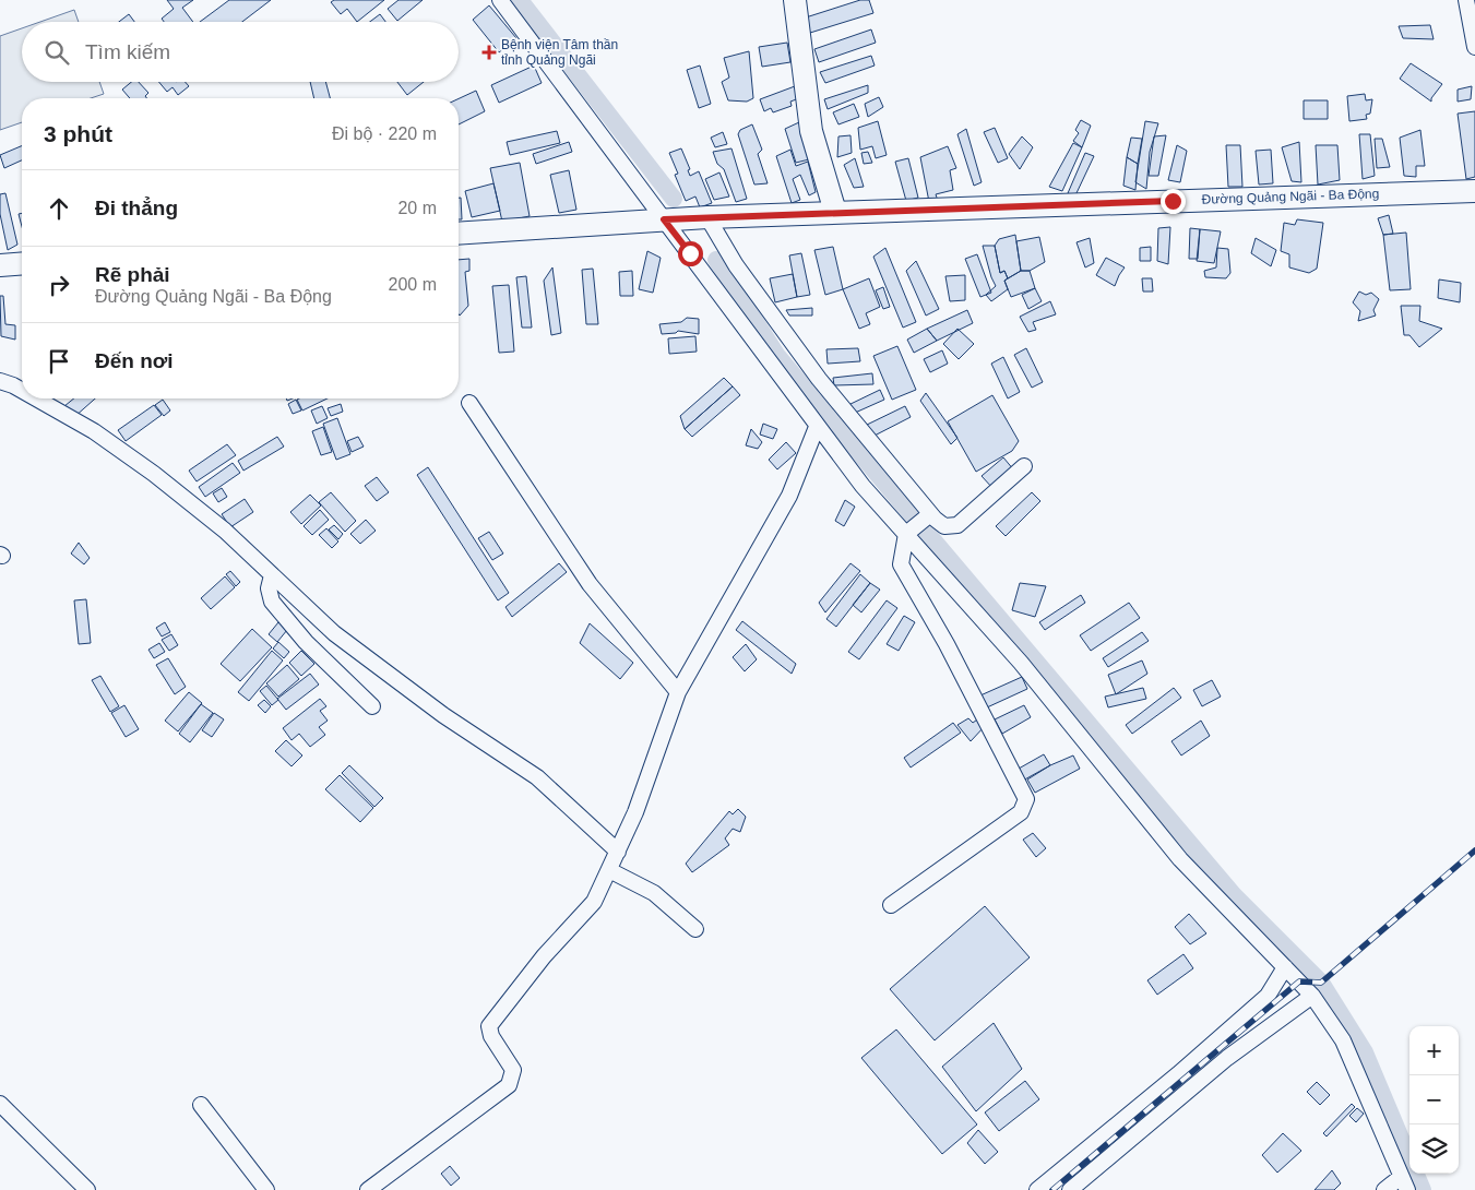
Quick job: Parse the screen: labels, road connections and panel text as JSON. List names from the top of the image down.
{
  "streets": {
    "main road": ["Đường Quảng Ngãi - Ba Động"]
  },
  "places": {
    "health": ["Bệnh viện Tâm thần tỉnh Quảng Ngãi"]
  },
  "page": {
    "search": "Tìm kiếm",
    "heading": ["3 phút", "Đi bộ · 220 m"],
    "list": [
      ["Đi thẳng", "20 m"],
      ["Rẽ phải", "Đường Quảng Ngãi - Ba Động", "200 m"],
      "Đến nơi"
    ],
    "map_buttons": ["+", "−"]
  }
}
